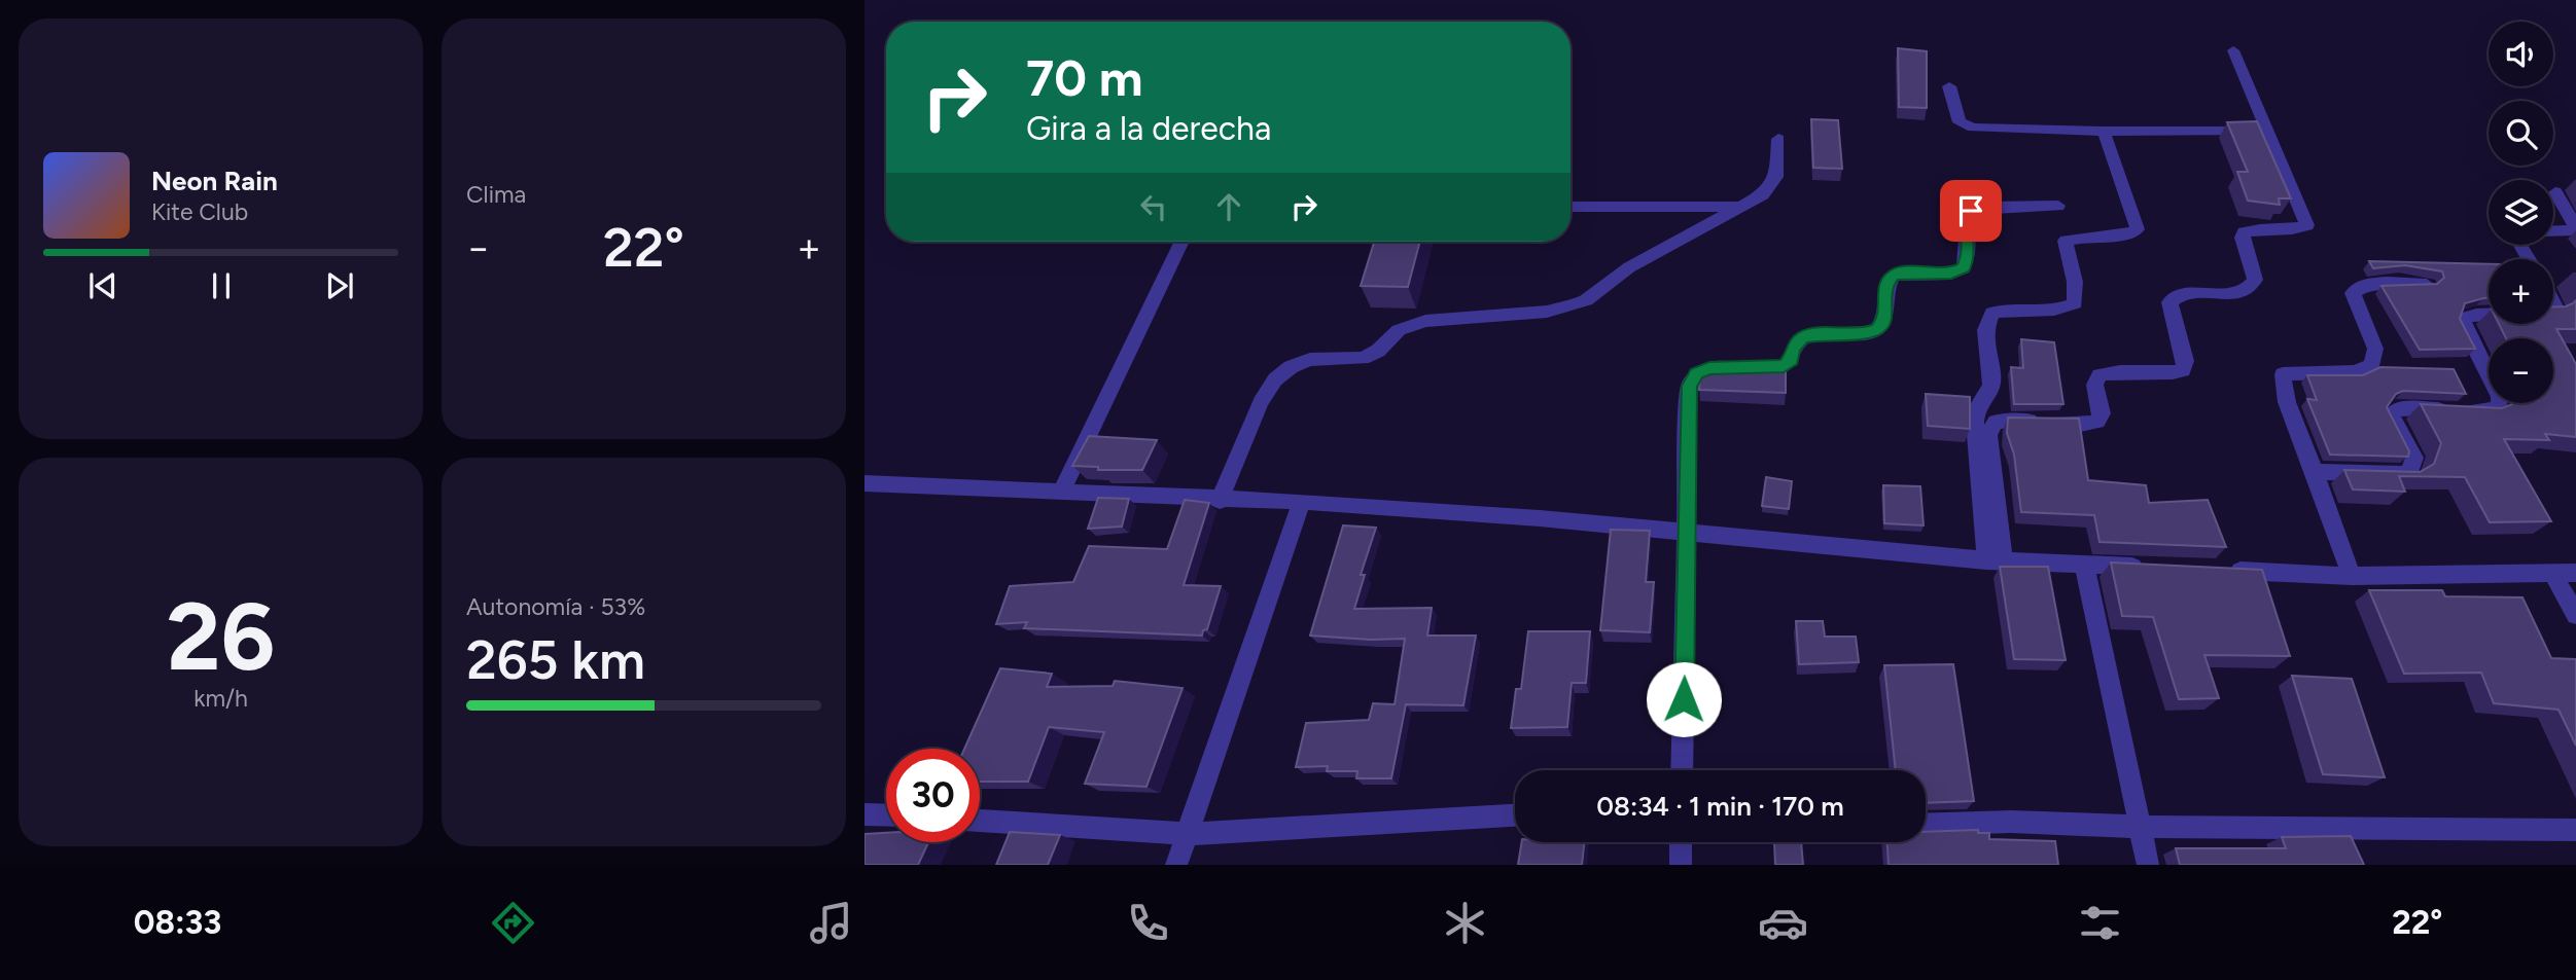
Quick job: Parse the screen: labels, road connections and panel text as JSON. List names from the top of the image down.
{
  "page": {
    "tile": [
      "Clima",
      ["26", "km/h"],
      ["Autonomía · 53%", "265 km"]
    ],
    "map_buttons": ["+", "−"],
    "turn": ["70 m", "Gira a la derecha"],
    "song": ["Neon Rain", "Kite Club"],
    "heat": ["−", "22°", "+"],
    "limit": "30",
    "trip": "08:34 · 1 min · 170 m",
    "tabs": ["08:33", "22°"]
  }
}
